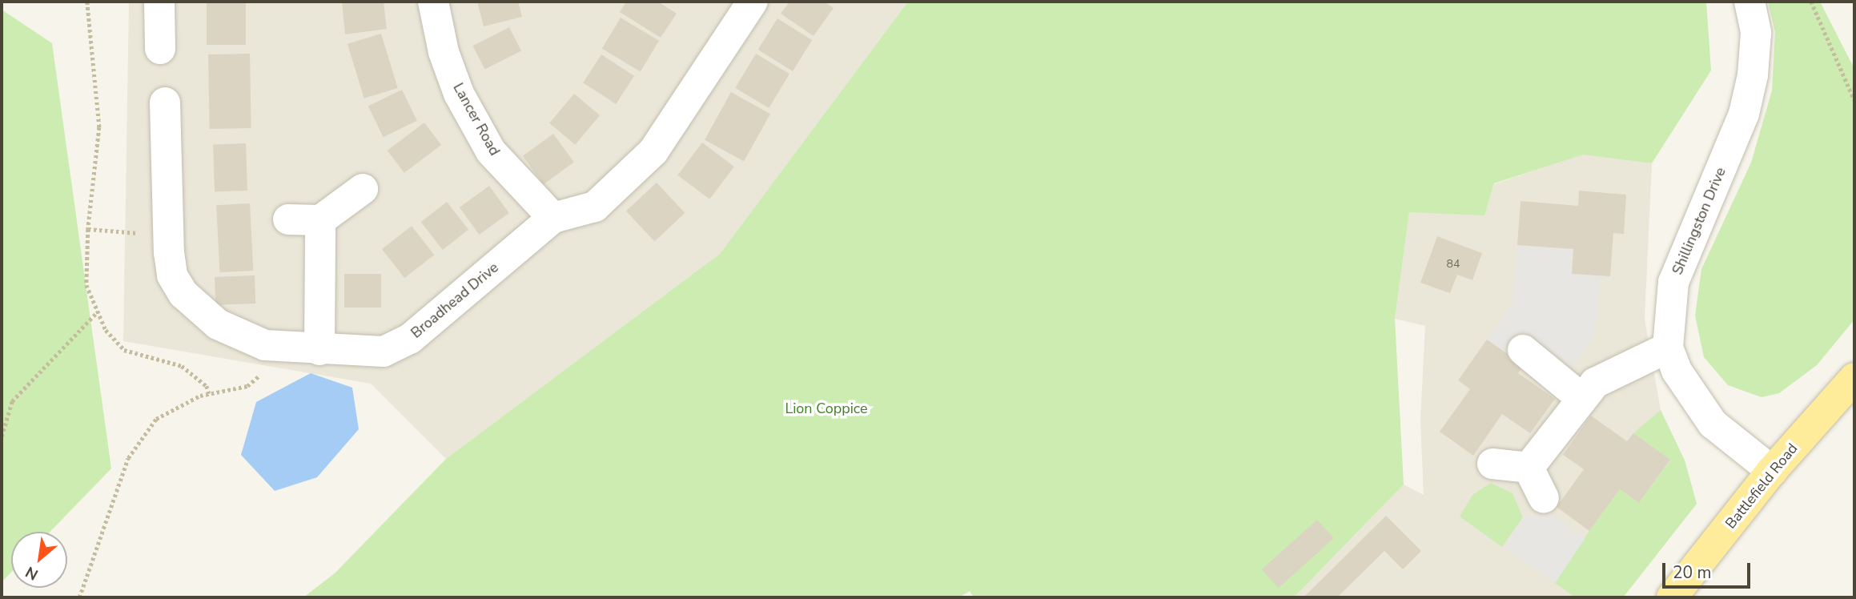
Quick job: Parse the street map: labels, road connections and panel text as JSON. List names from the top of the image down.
{
  "streets": {
    "main road": ["Battlefield Road"],
    "street": ["Lancer Road", "Shillingston Drive", "Broadhead Drive"]
  },
  "crossings": [
    ["Lancer Road", "Broadhead Drive"],
    ["Shillingston Drive", "Battlefield Road"]
  ],
  "parks": ["Lion Coppice"],
  "house_numbers": ["84"],
  "scale_bar": "20 m",
  "north": "bottom left"
}
